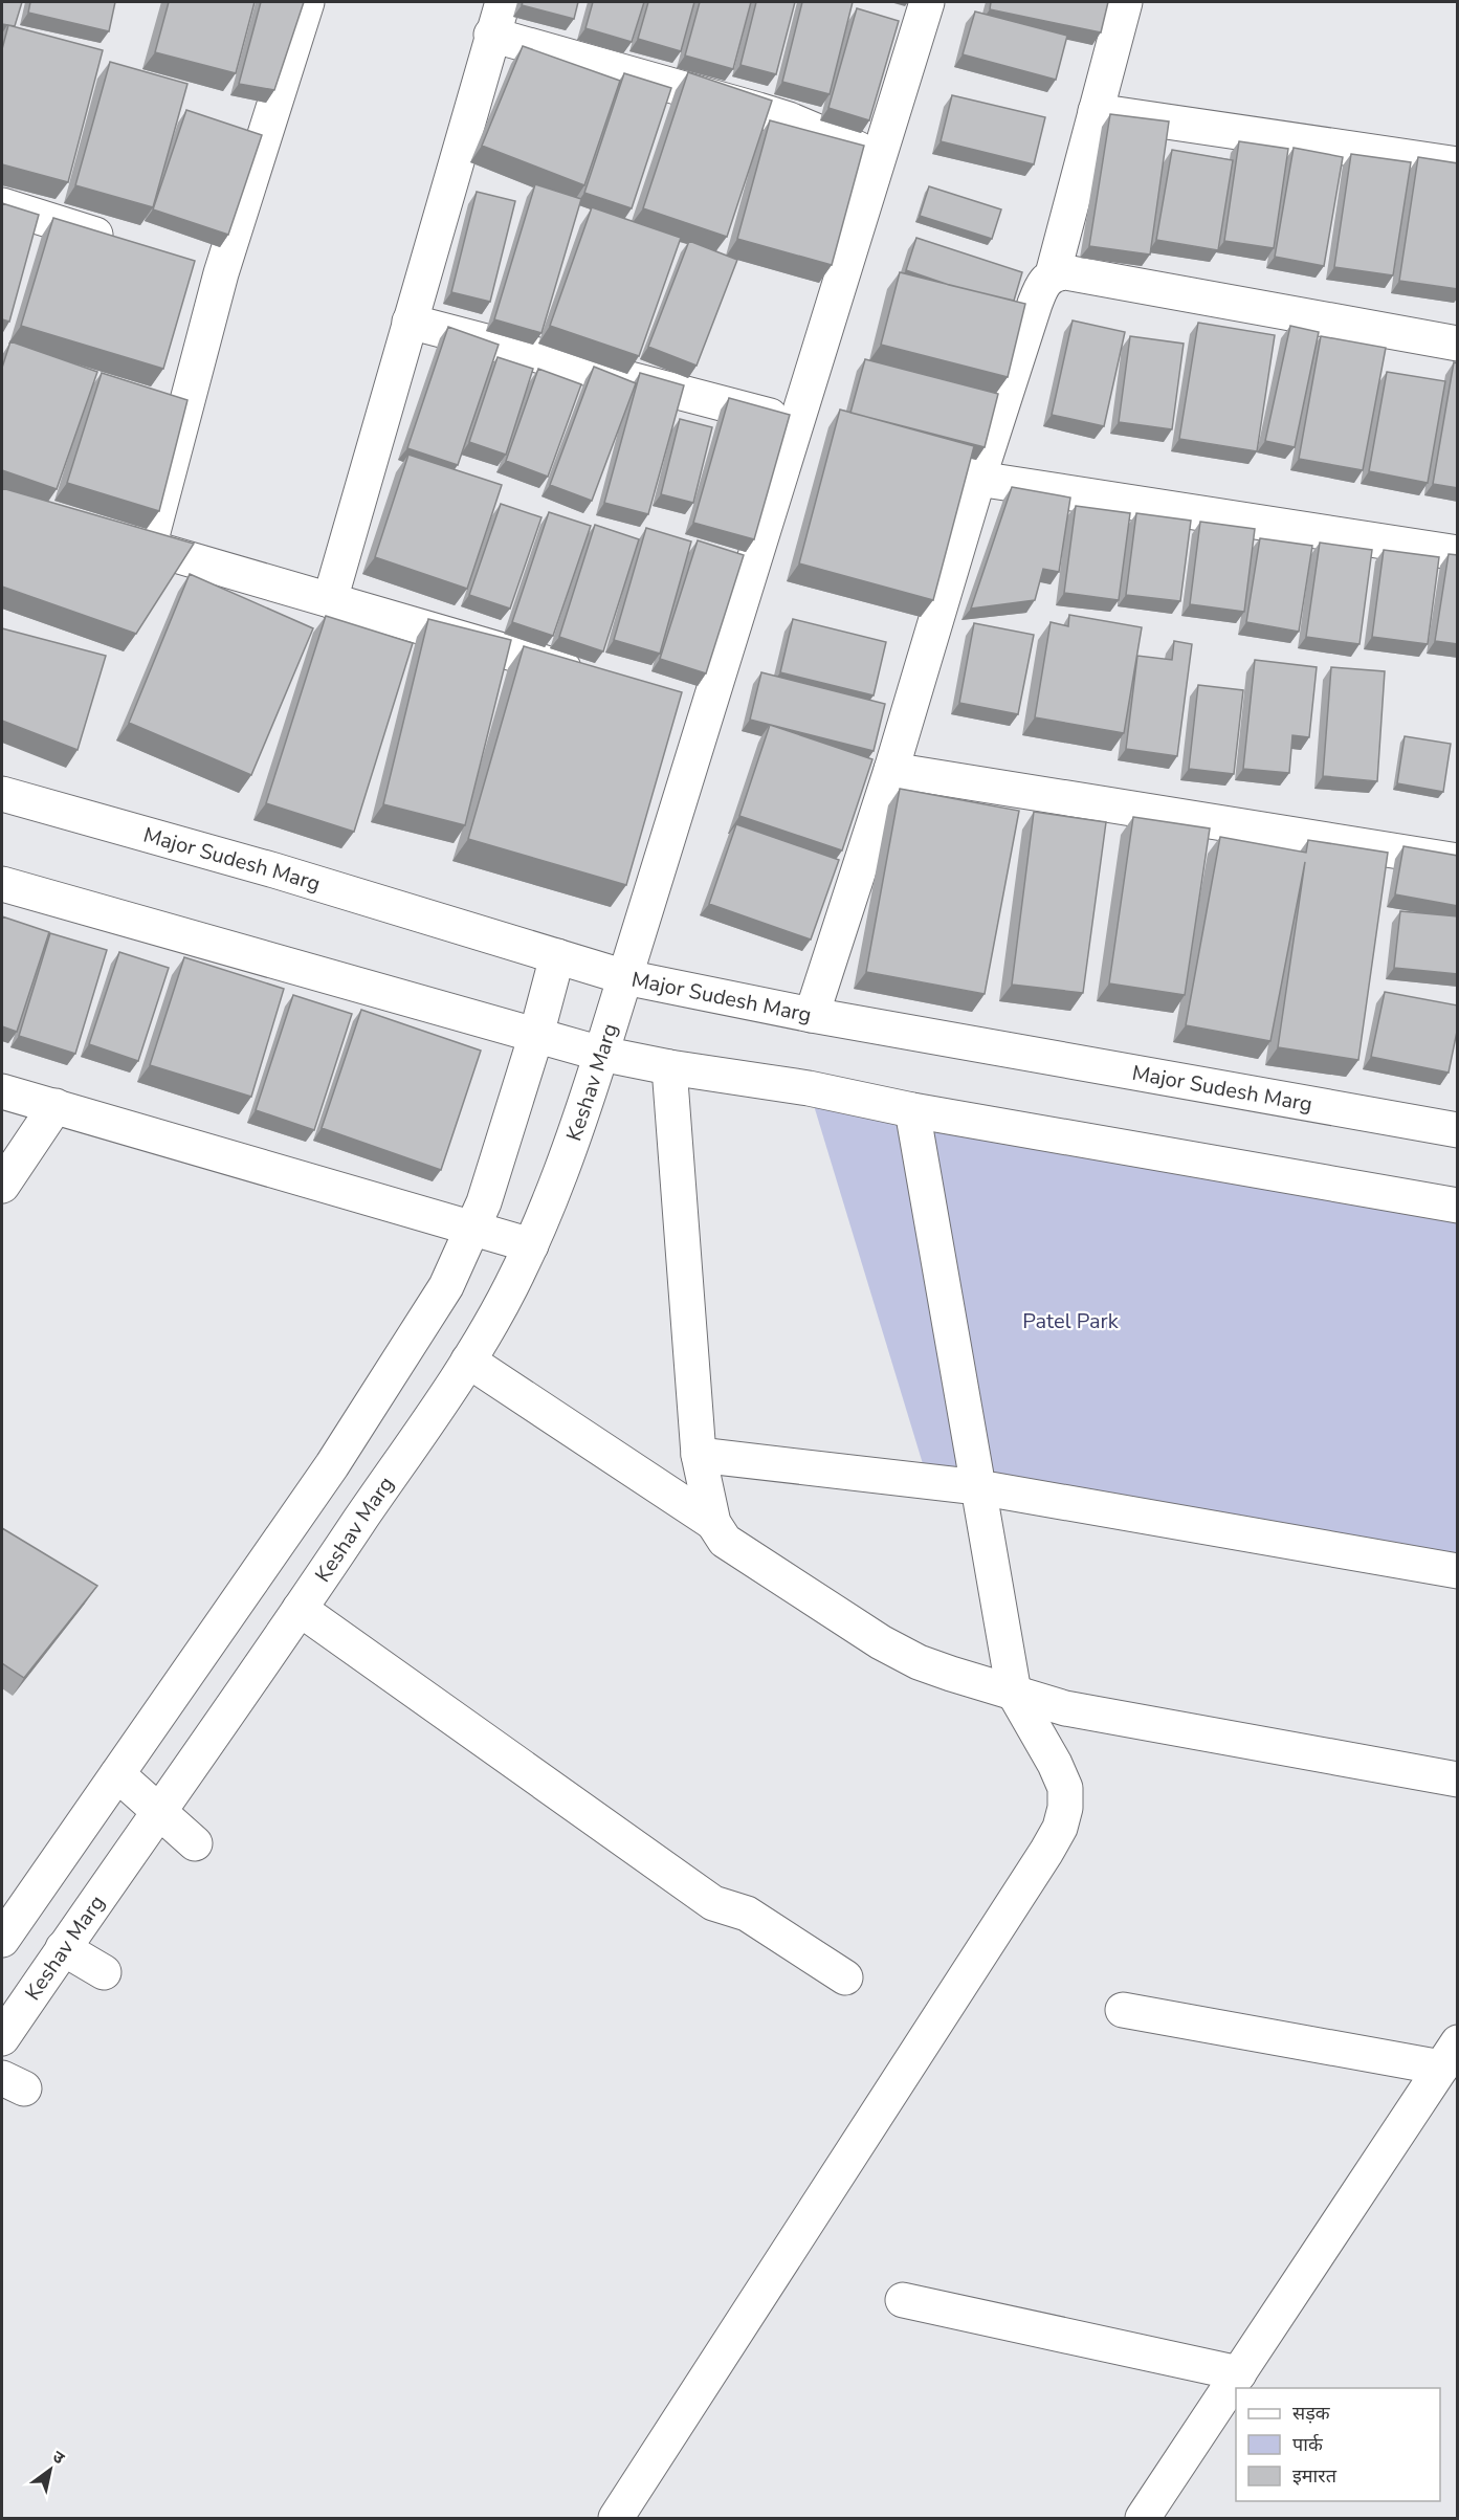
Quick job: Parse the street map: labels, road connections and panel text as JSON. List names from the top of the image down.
{
  "streets": {
    "street": ["Major Sudesh Marg", "Keshav Marg"]
  },
  "crossings": [
    ["Major Sudesh Marg", "Keshav Marg"]
  ],
  "parks": ["Patel Park"],
  "legend": ["सड़क", "पार्क", "इमारत"],
  "north": "top right"
}
